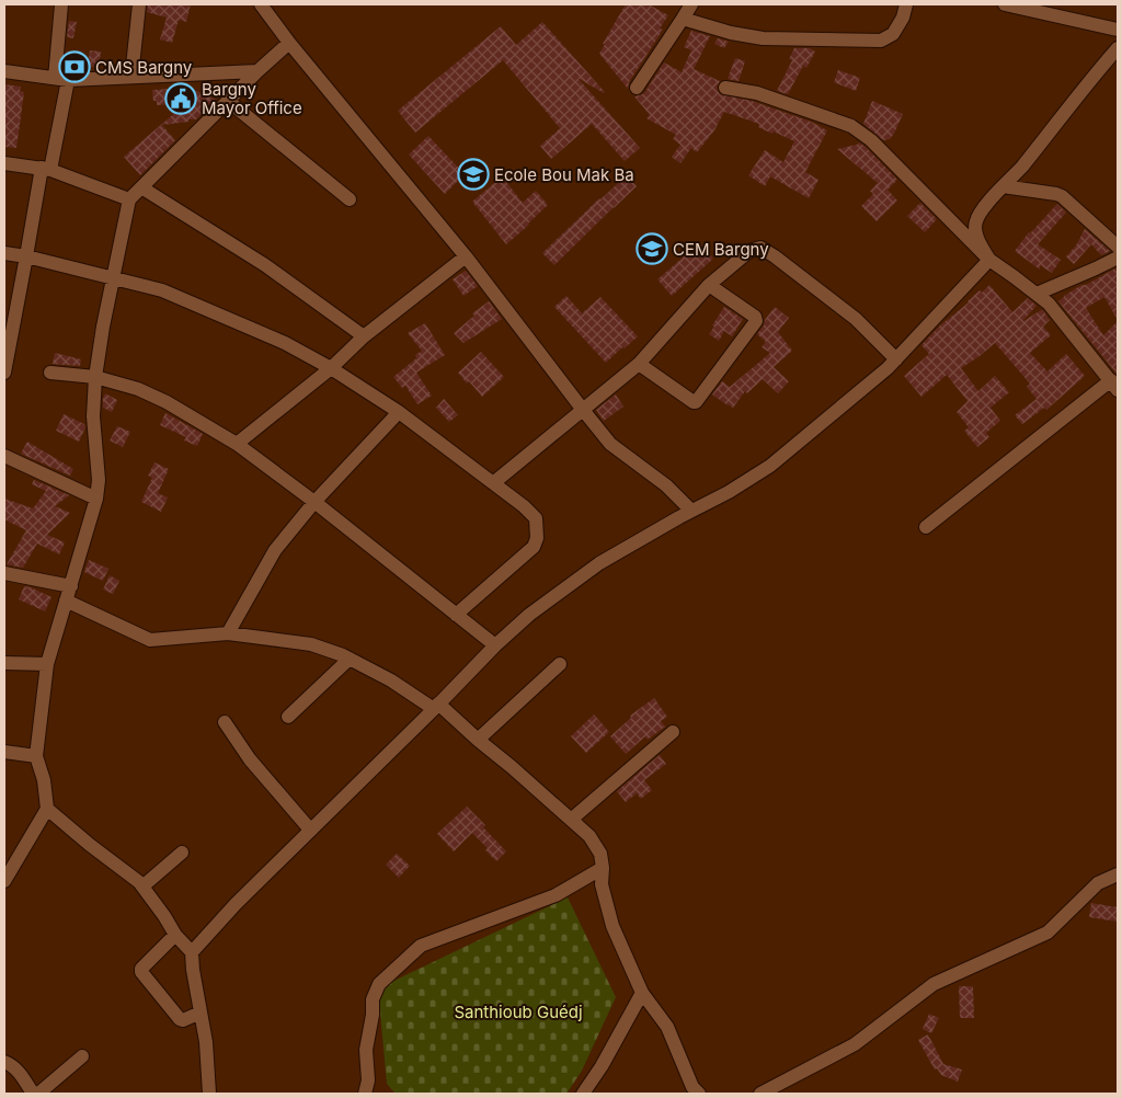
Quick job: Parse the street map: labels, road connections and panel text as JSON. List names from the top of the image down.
{
  "parks": ["Santhioub Guédj"],
  "places": {
    "bank": ["CMS Bargny"],
    "public building": ["Bargny Mayor Office"],
    "school or university": ["Ecole Bou Mak Ba", "CEM Bargny"]
  }
}
